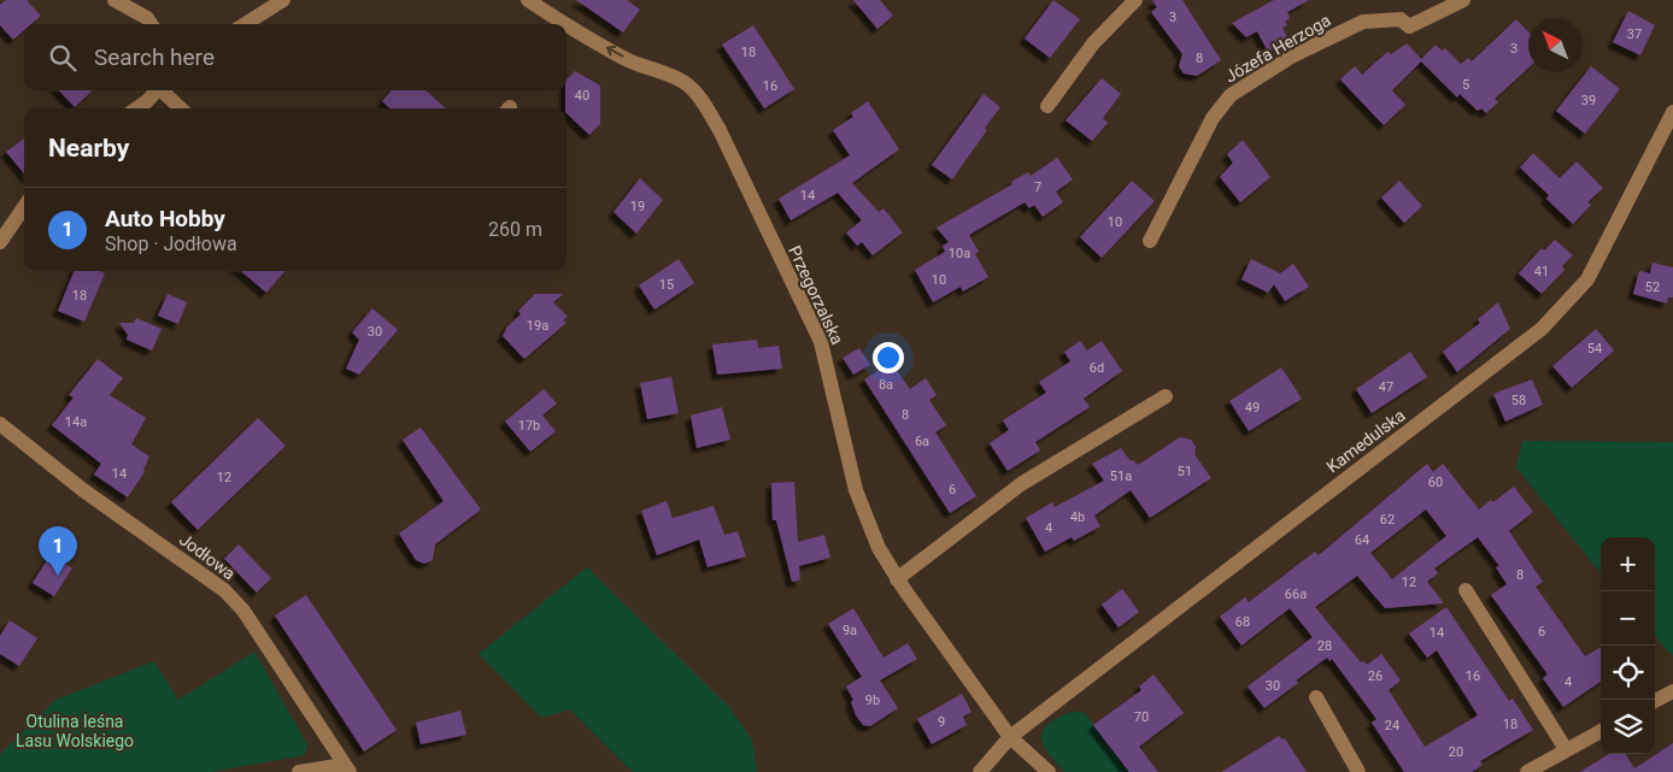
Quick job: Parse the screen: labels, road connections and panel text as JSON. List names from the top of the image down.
{
  "streets": {
    "street": [
      "Józefa Herzoga",
      "Przegorzalska",
      "Kamedulska",
      "Jodłowa"
    ]
  },
  "crossings": [
    ["Przegorzalska", "Kamedulska"]
  ],
  "one_way": ["Przegorzalska"],
  "parks": ["Otulina leśna Lasu Wolskiego"],
  "house_numbers": [
    "3",
    "37",
    "3",
    "18",
    "8",
    "5",
    "16",
    "40",
    "39",
    "7",
    "14",
    "19",
    "10",
    "10a",
    "41",
    "10",
    "15",
    "52",
    "18",
    "19a",
    "30",
    "54",
    "6d",
    "8a",
    "47",
    "58",
    "49",
    "8",
    "14a",
    "17b",
    "6a",
    "51",
    "14",
    "51a",
    "12",
    "60",
    "6",
    "4b",
    "62",
    "4",
    "64",
    "8",
    "12",
    "66a",
    "68",
    "9a",
    "6",
    "14",
    "28",
    "26",
    "16",
    "4",
    "30",
    "9b",
    "70",
    "9",
    "18",
    "24",
    "20"
  ],
  "north": "top left",
  "page": {
    "search": "Search here",
    "heading": "Nearby",
    "list": [
      {
        "mark": "1",
        "name": "Auto Hobby",
        "note": "Shop · Jodłowa",
        "value": "260 m"
      }
    ],
    "pins": "1",
    "map_buttons": ["+", "−"]
  }
}
